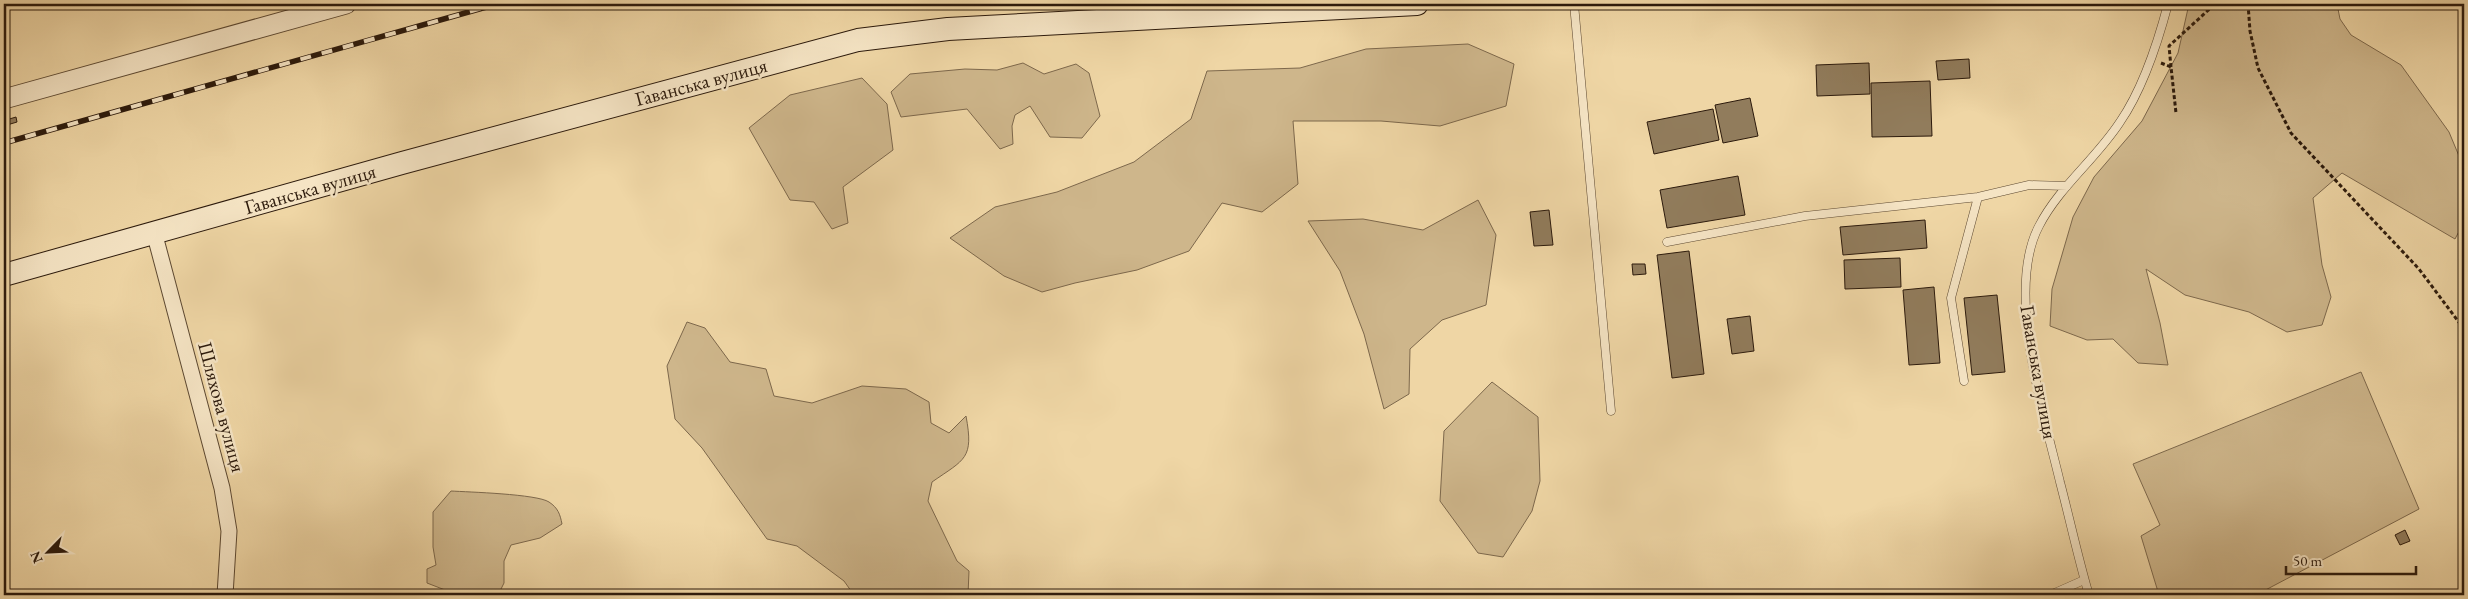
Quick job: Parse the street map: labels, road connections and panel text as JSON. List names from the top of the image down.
{
  "streets": {
    "main road": ["Гаванська вулиця"],
    "street": ["Шляхова вулиця"]
  },
  "crossings": [
    ["Гаванська вулиця", "Шляхова вулиця"]
  ],
  "scale_bar": "50 m",
  "north": "bottom left"
}
